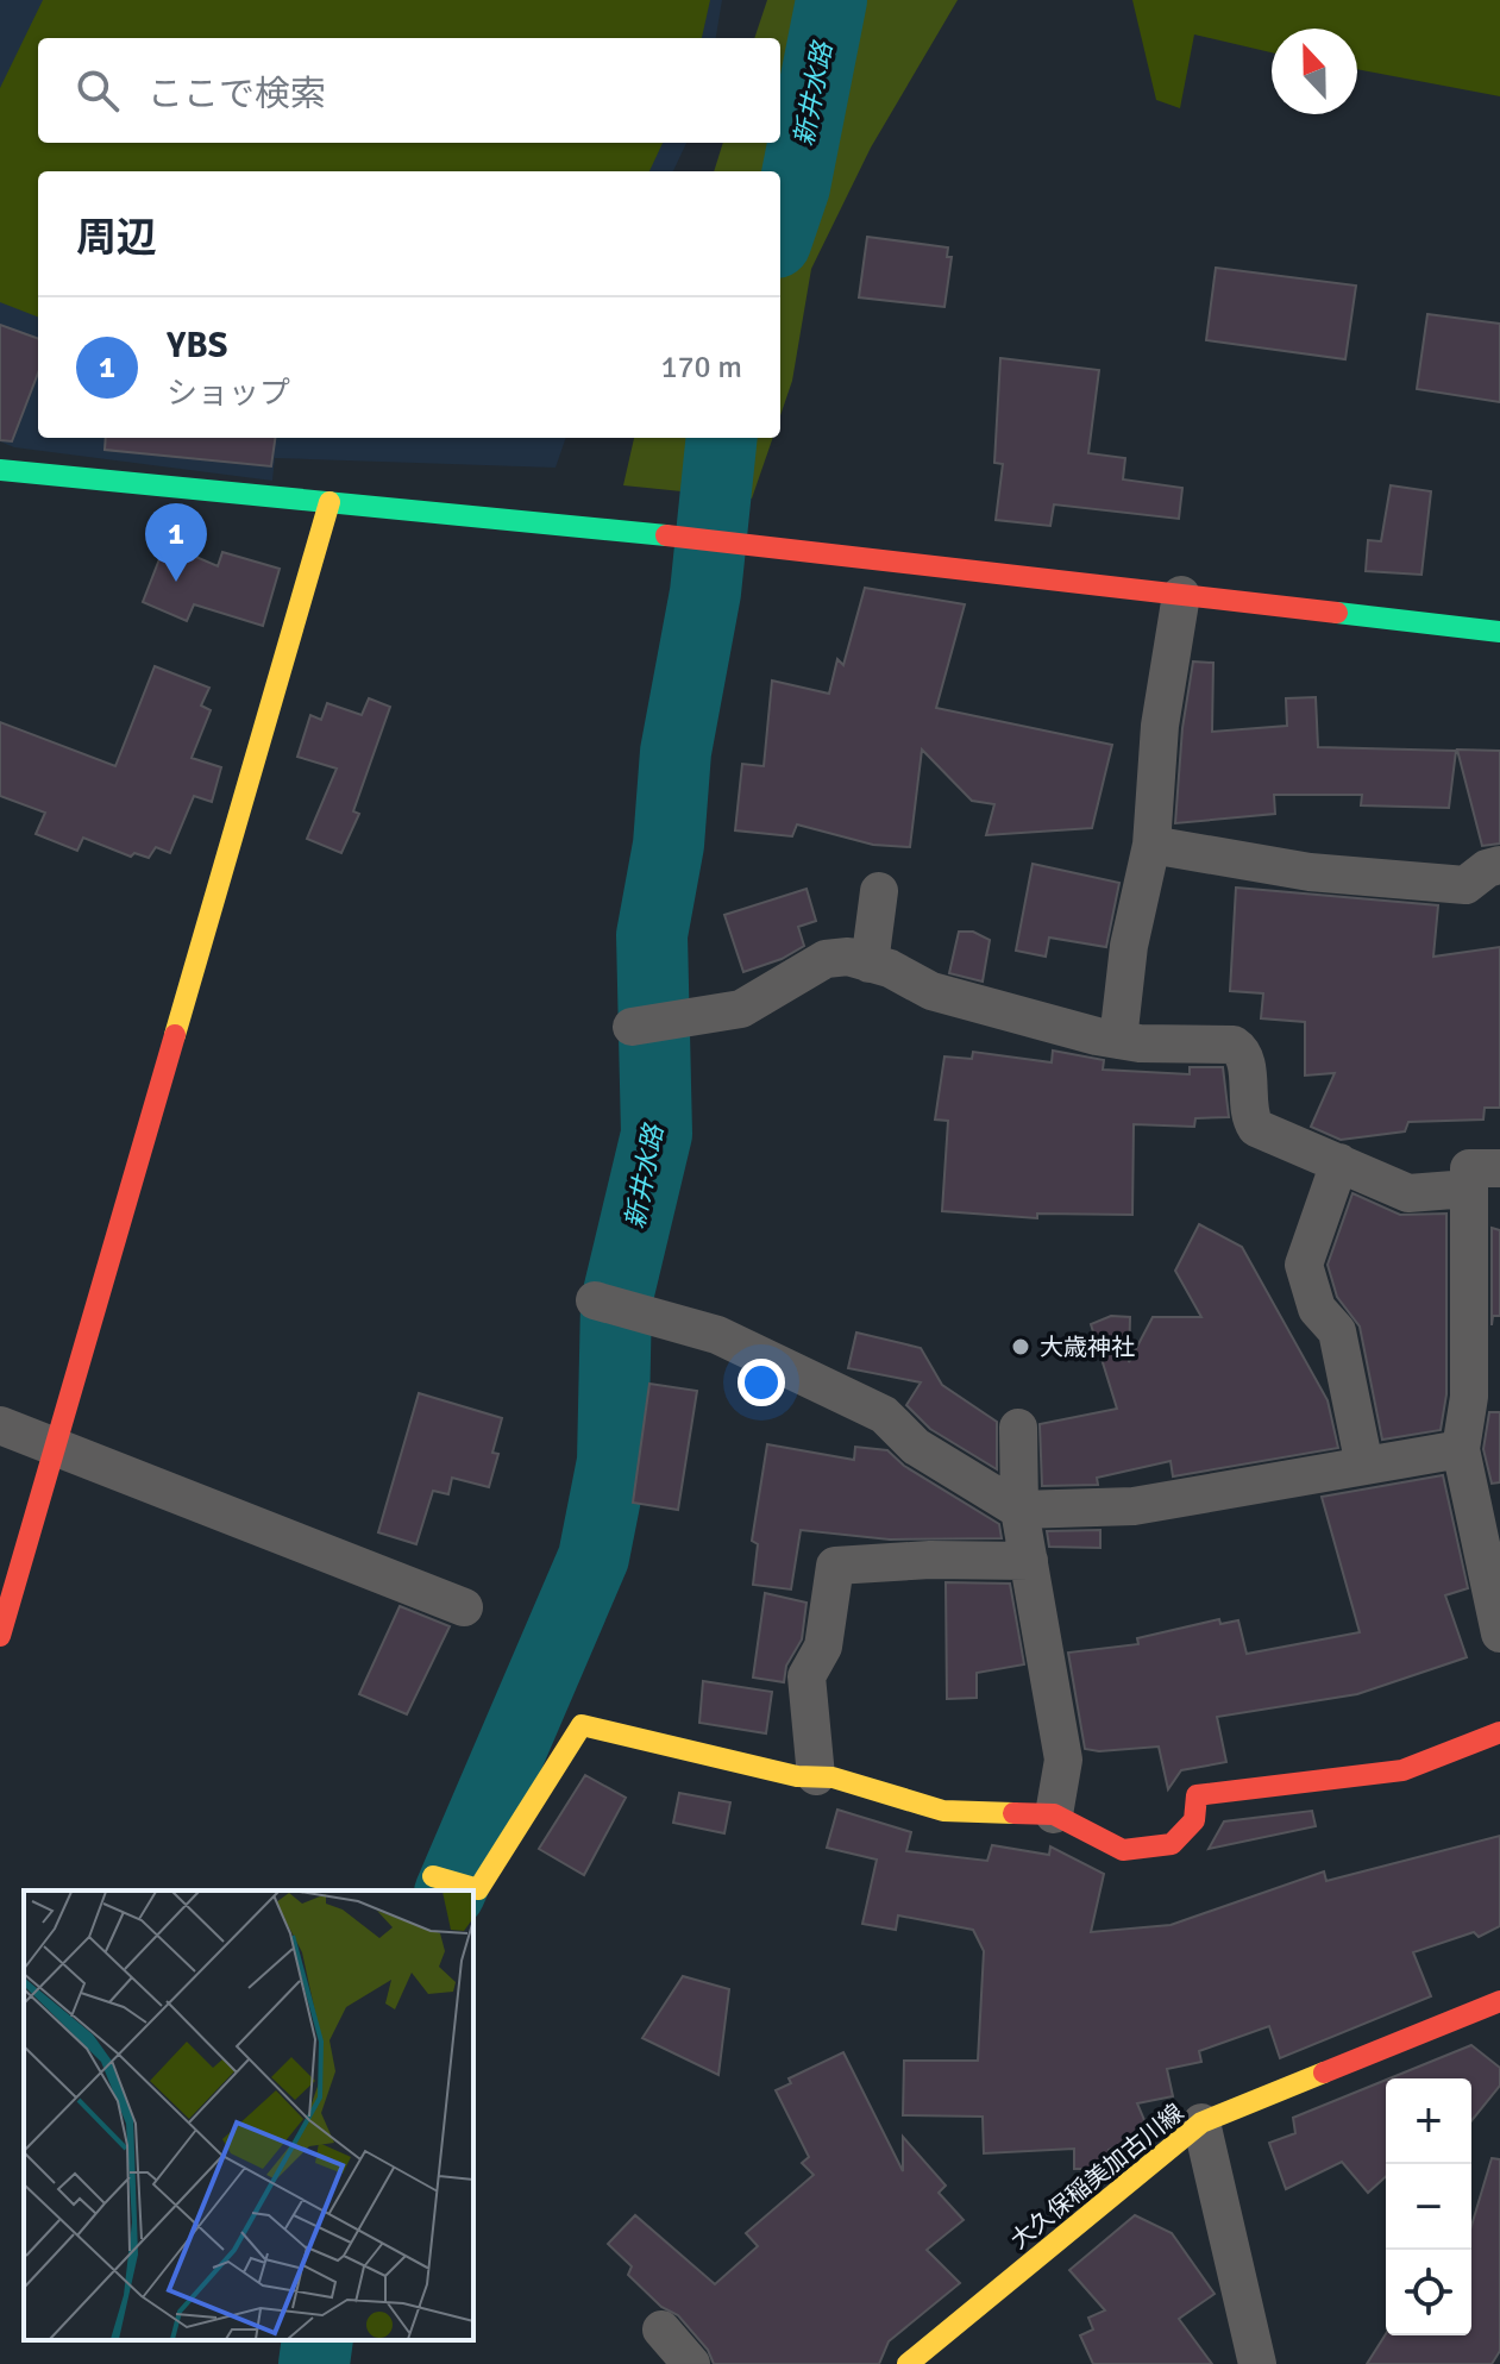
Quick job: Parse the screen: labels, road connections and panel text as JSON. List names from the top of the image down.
{
  "streets": {
    "street": ["大久保稲美加古川線"]
  },
  "water": ["新井水路"],
  "places": ["大歳神社"],
  "north": "top",
  "page": {
    "search": "ここで検索",
    "heading": "周辺",
    "list": [
      {
        "mark": "1",
        "name": "YBS",
        "note": "ショップ",
        "value": "170 m"
      }
    ],
    "pins": "1",
    "map_buttons": ["+", "−"]
  }
}
